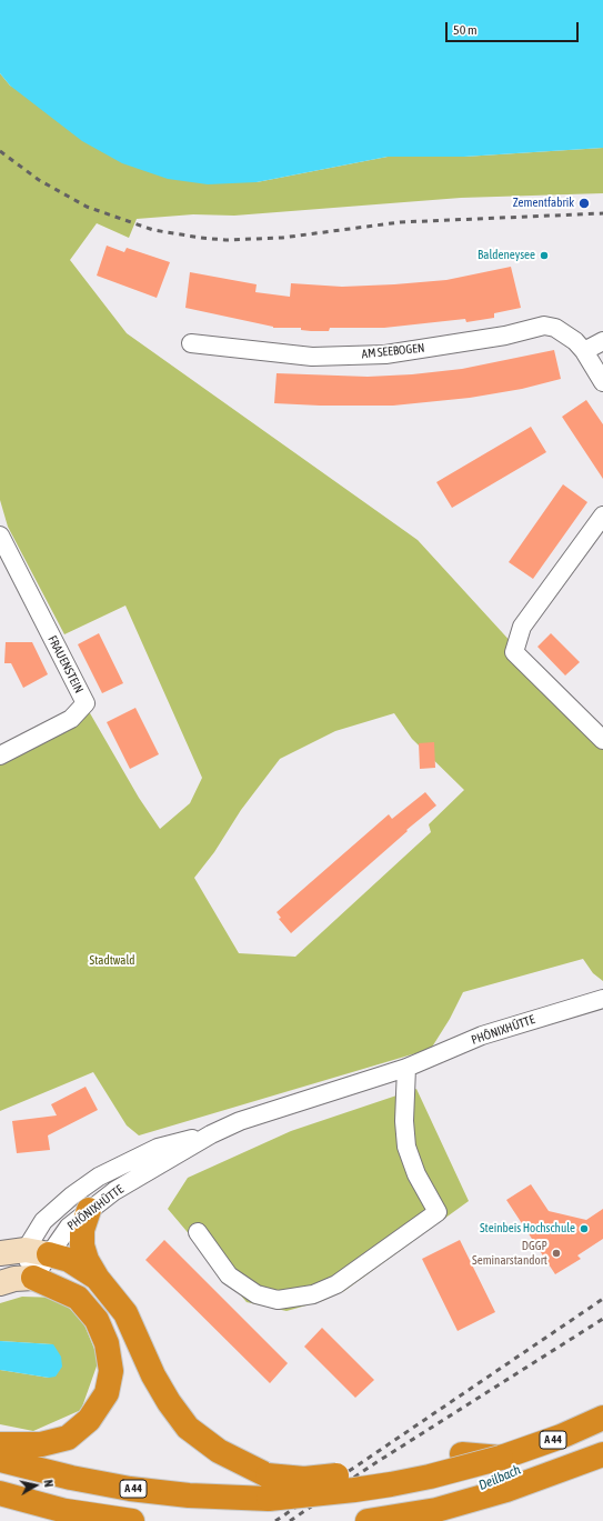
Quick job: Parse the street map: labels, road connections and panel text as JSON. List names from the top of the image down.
{
  "streets": {
    "highway": ["A 44"],
    "street": ["AM SEEBOGEN", "FRAUENSTEIN", "PHÖNIXHÜTTE"]
  },
  "water": ["Deilbach"],
  "parks": ["Stadtwald"],
  "places": [
    "Zementfabrik",
    "Baldeneysee",
    "Steinbeis Hochschule",
    "DGGP Seminarstandort"
  ],
  "scale_bar": "50 m",
  "north": "right"
}
